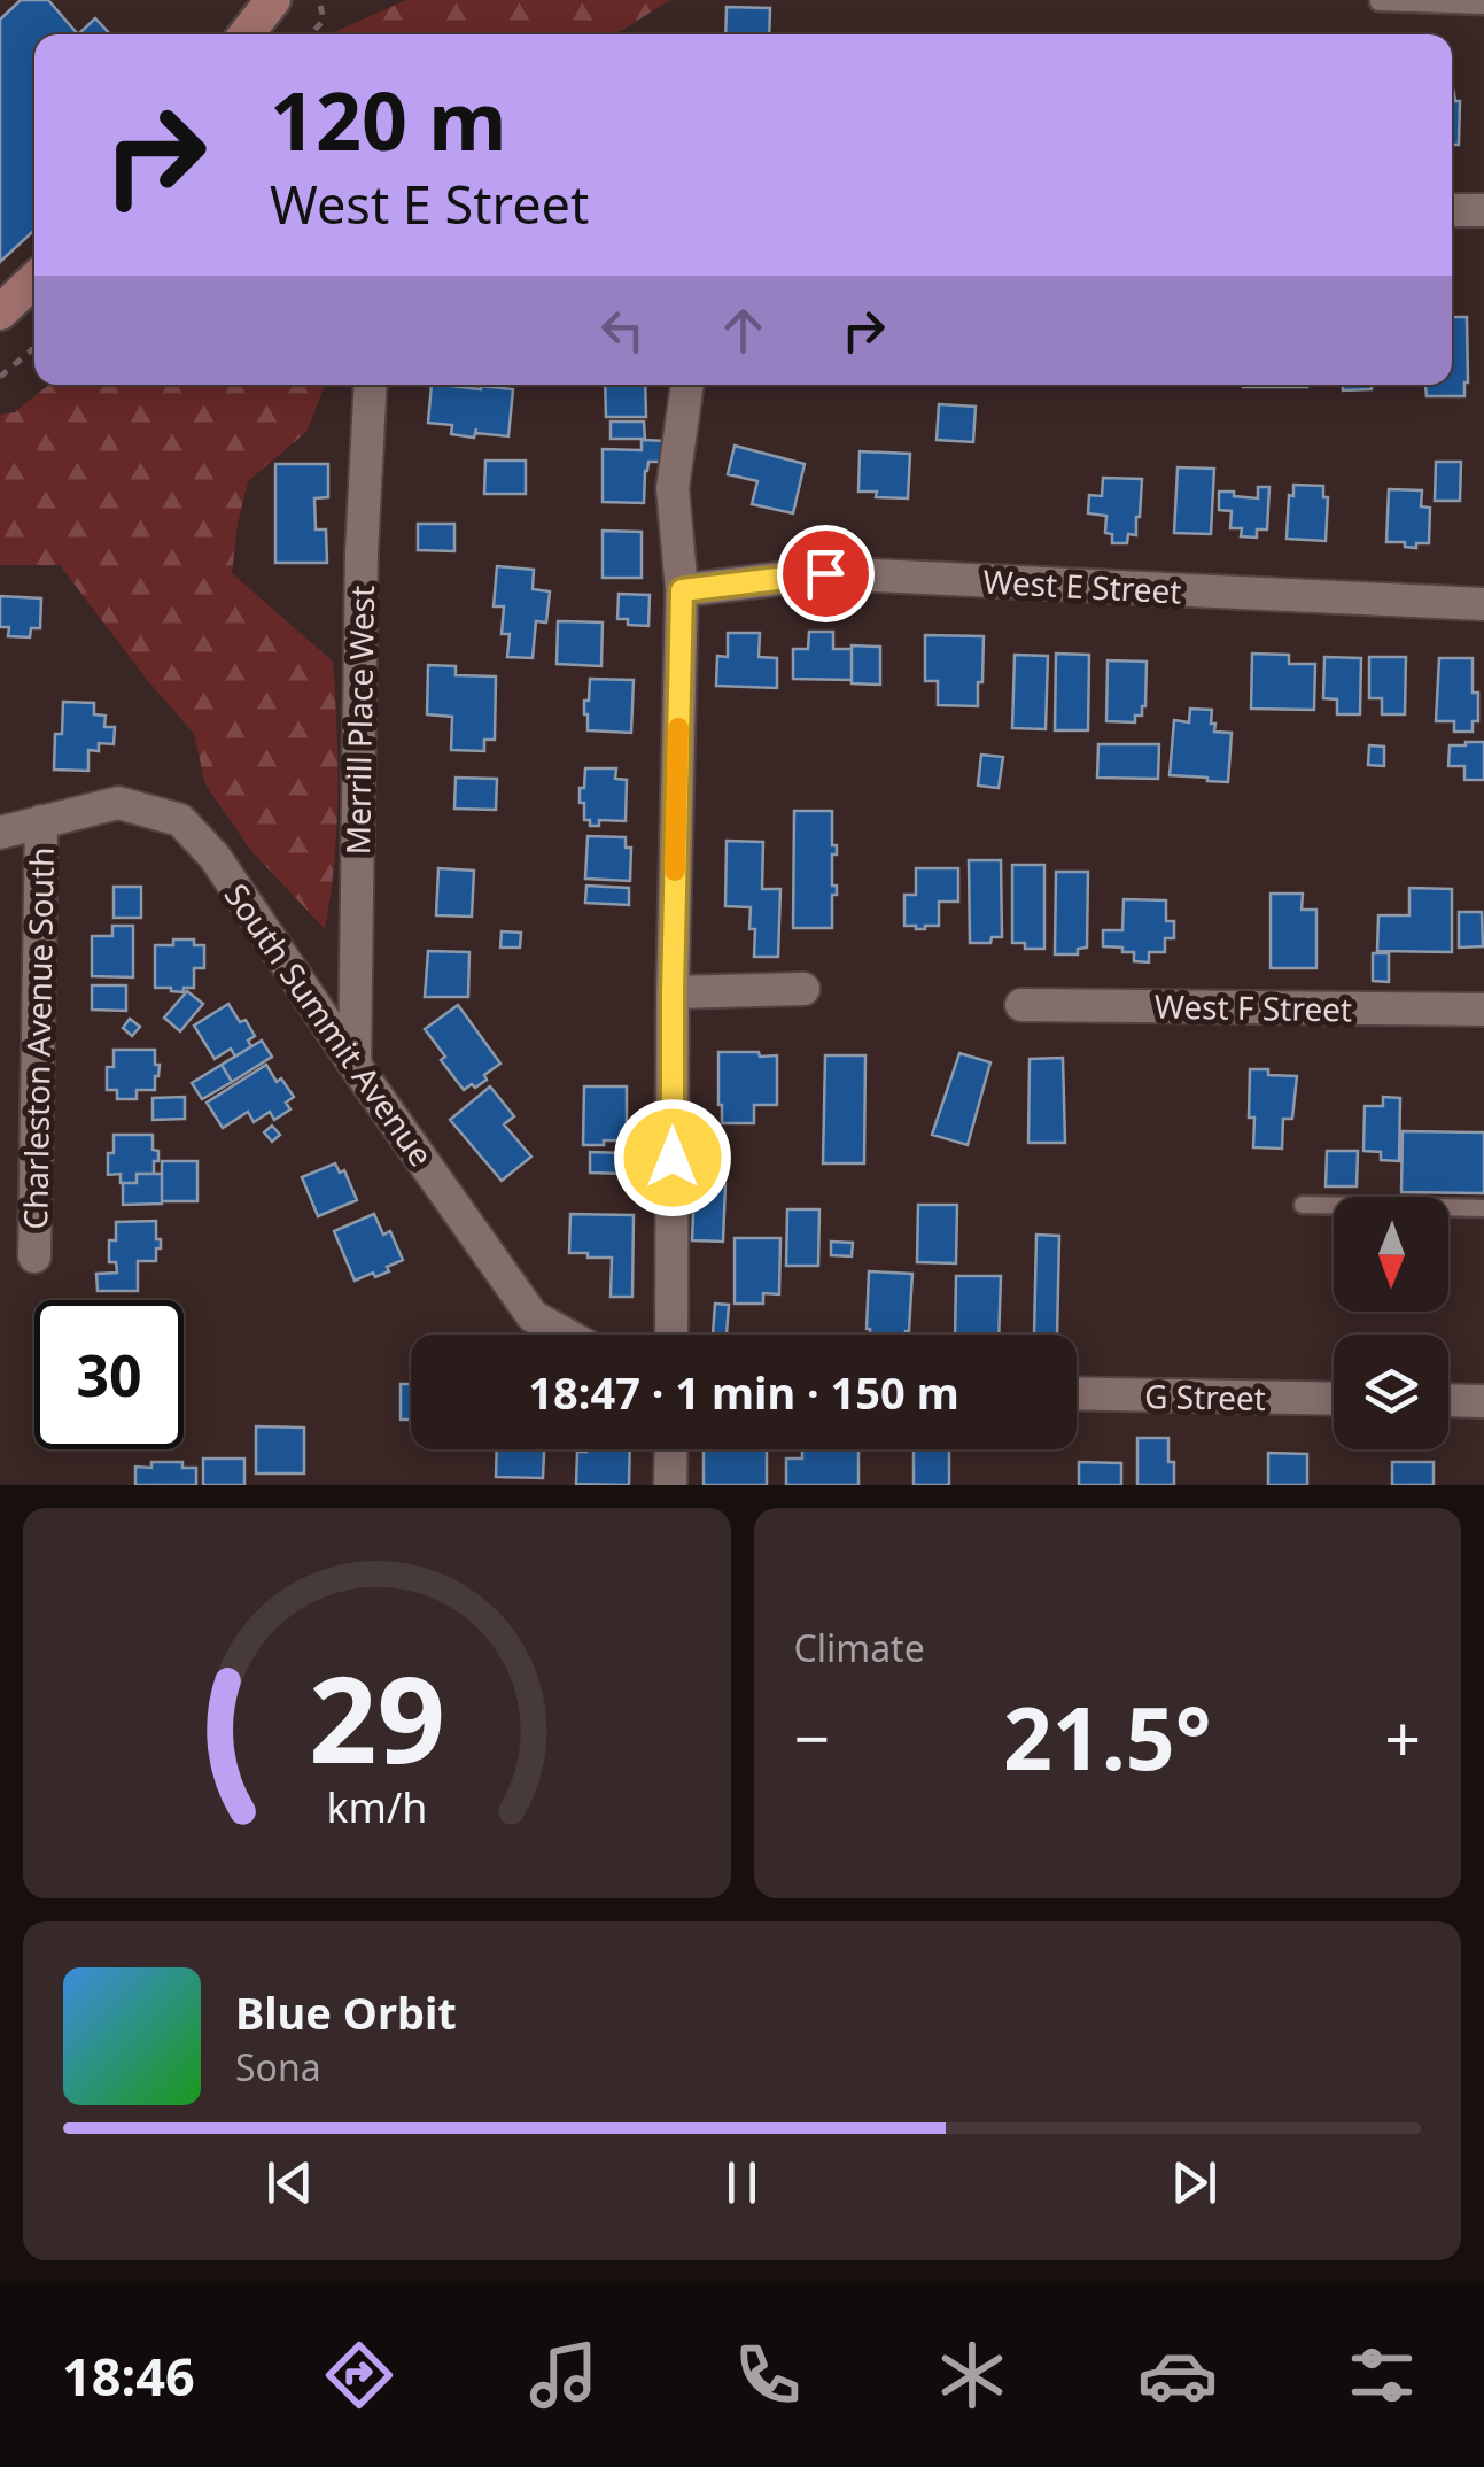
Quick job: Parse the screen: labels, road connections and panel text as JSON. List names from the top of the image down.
{
  "streets": {
    "street": [
      "West E Street",
      "Merrill Place West",
      "West F Street",
      "South Summit Avenue",
      "Charleston Avenue South",
      "G Street"
    ]
  },
  "crossings": [
    ["Merrill Place West", "South Summit Avenue"],
    ["South Summit Avenue", "Charleston Avenue South"]
  ],
  "north": "bottom",
  "page": {
    "turn": ["120 m", "West E Street"],
    "limit": "30",
    "trip": "18:47 · 1 min · 150 m",
    "tile": "Climate",
    "heat": ["−", "21.5°", "+"],
    "song": ["Blue Orbit", "Sona"],
    "tabs": "18:46",
    "gauge": ["29", "km/h"]
  }
}
